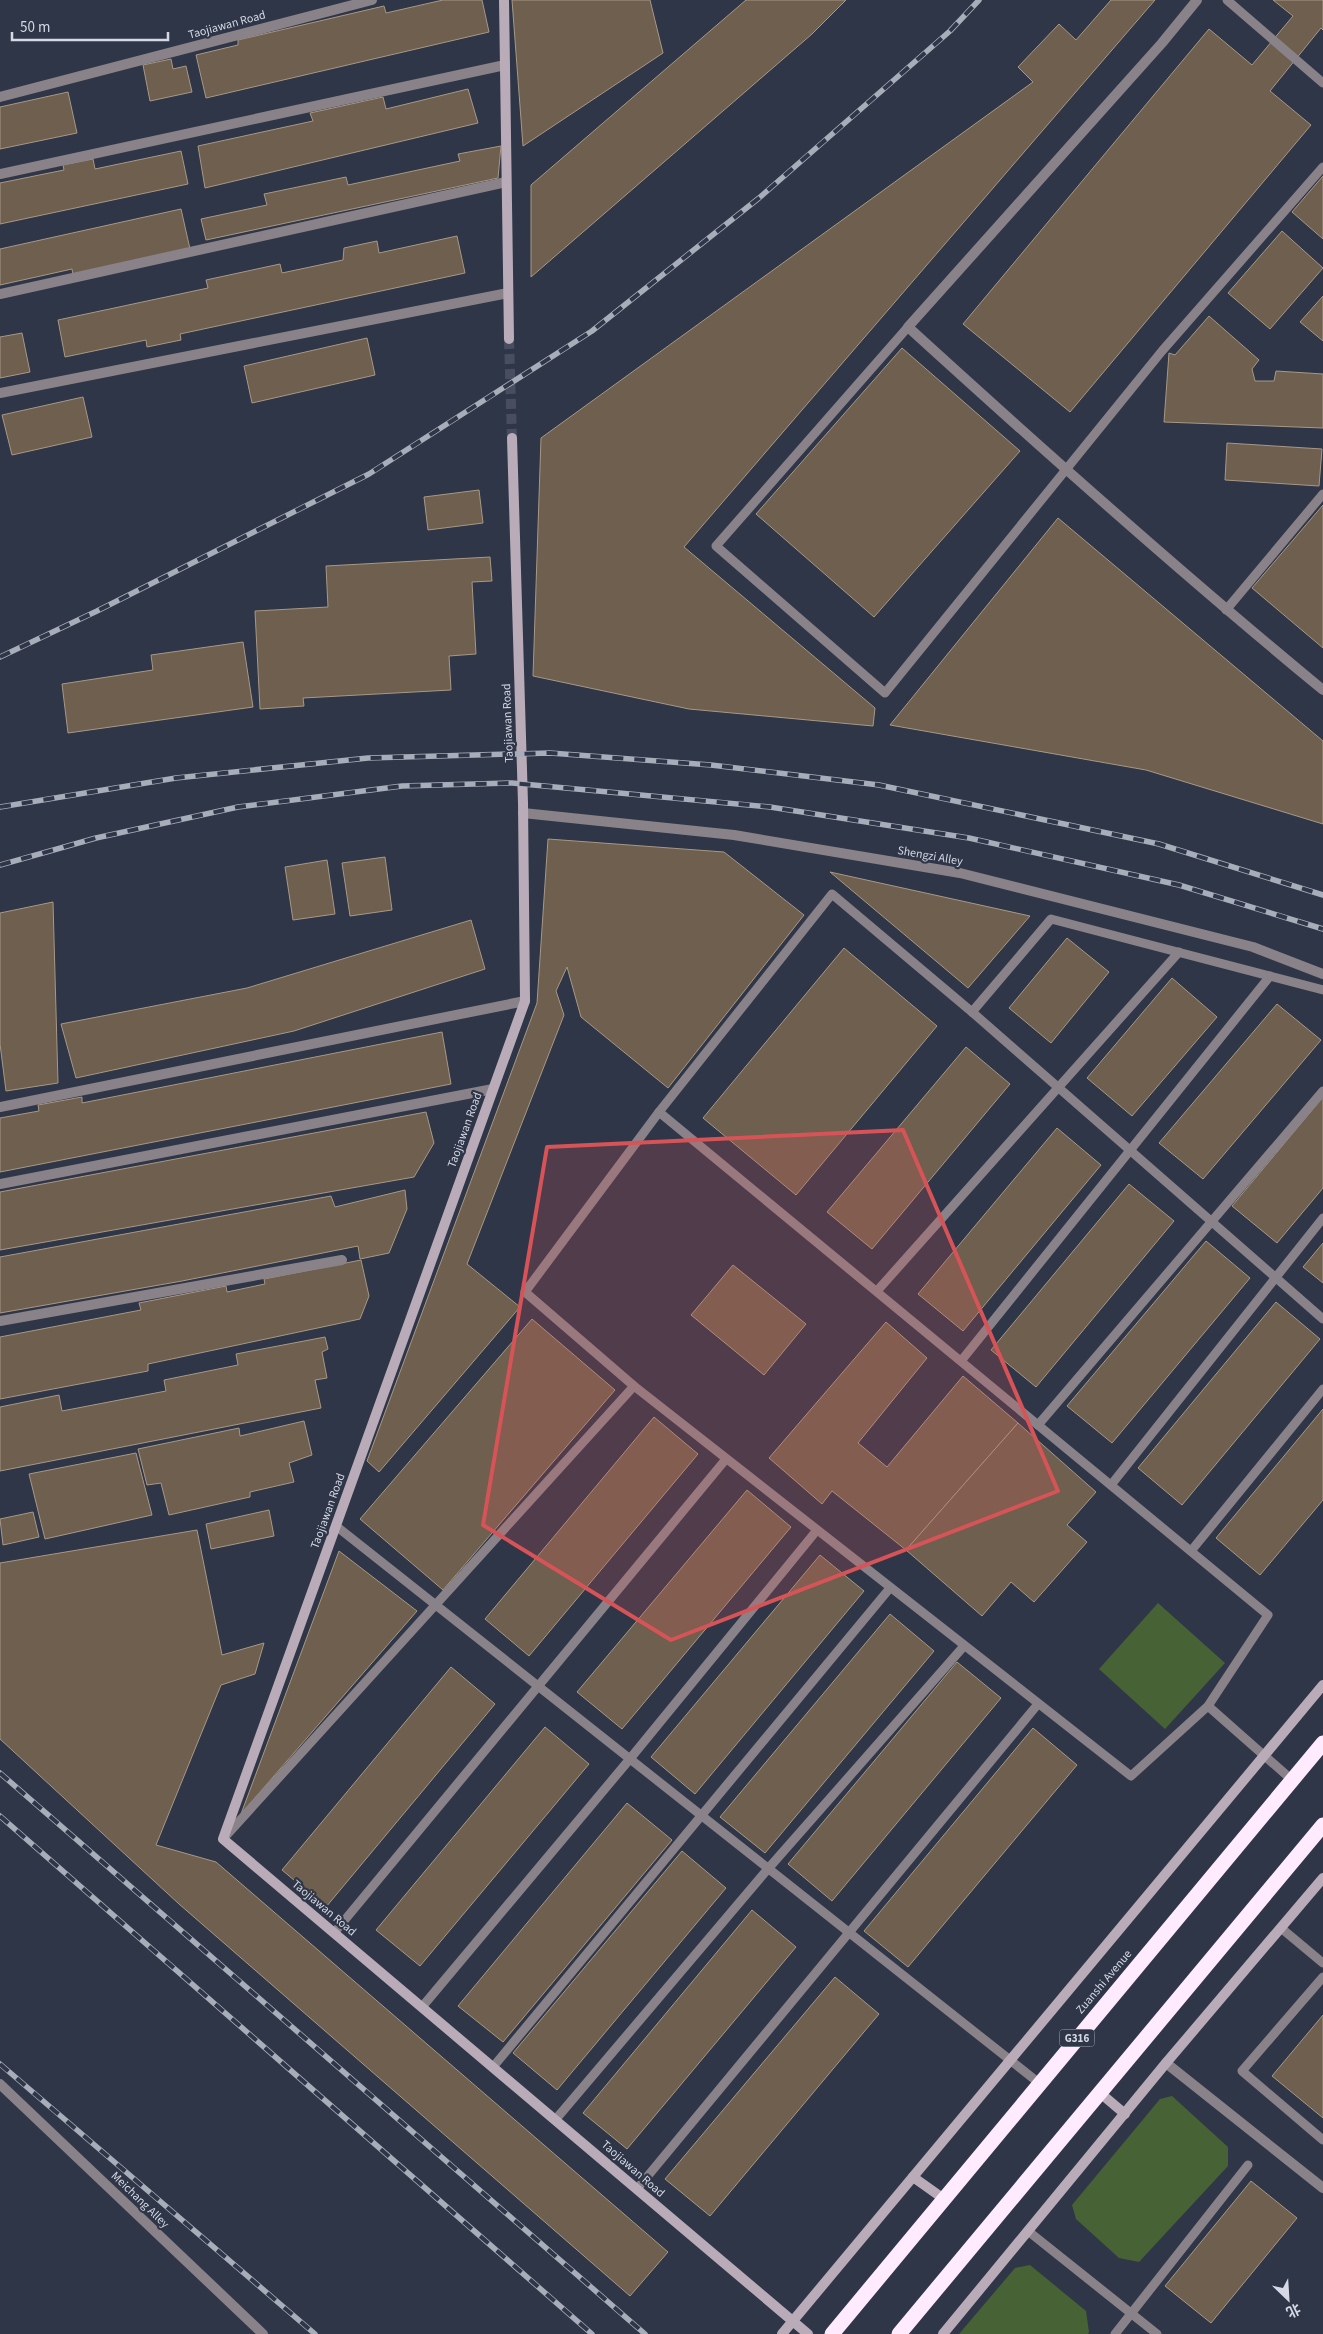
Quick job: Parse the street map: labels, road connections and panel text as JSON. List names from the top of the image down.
{
  "streets": {
    "highway": ["Zuanshi Avenue", "G316"],
    "street": ["Taojiawan Road", "Shengzi Alley", "Meichang Alley"]
  },
  "crossings": [
    ["Taojiawan Road", "Shengzi Alley"]
  ],
  "scale_bar": "50 m",
  "north": "bottom right"
}
